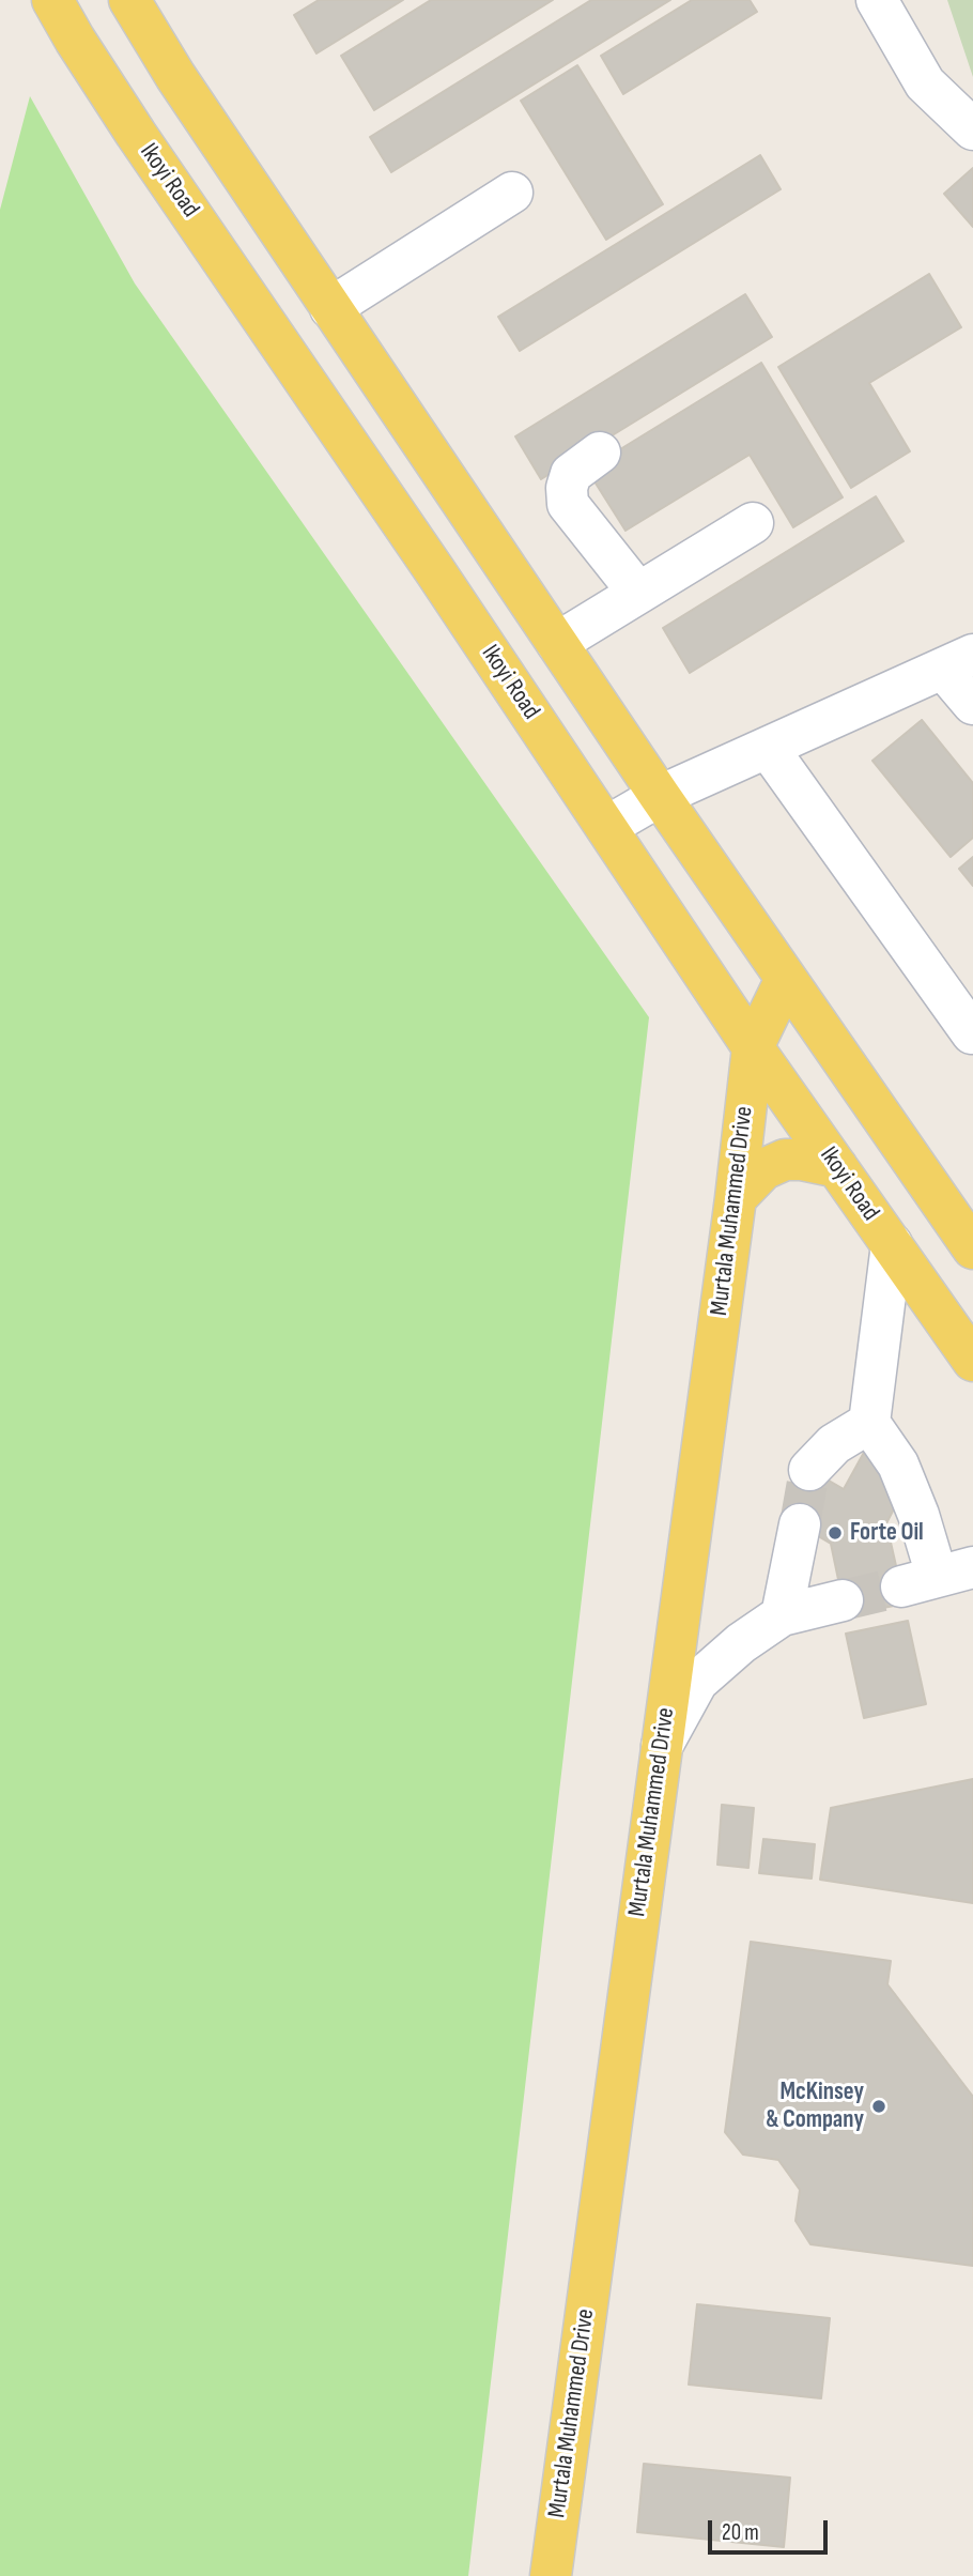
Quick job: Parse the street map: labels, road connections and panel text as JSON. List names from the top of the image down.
{
  "streets": {
    "main road": ["Ikoyi Road", "Murtala Muhammed Drive"]
  },
  "crossings": [
    ["Ikoyi Road", "Murtala Muhammed Drive"]
  ],
  "places": ["Forte Oil", "McKinsey & Company"],
  "scale_bar": "20 m"
}
